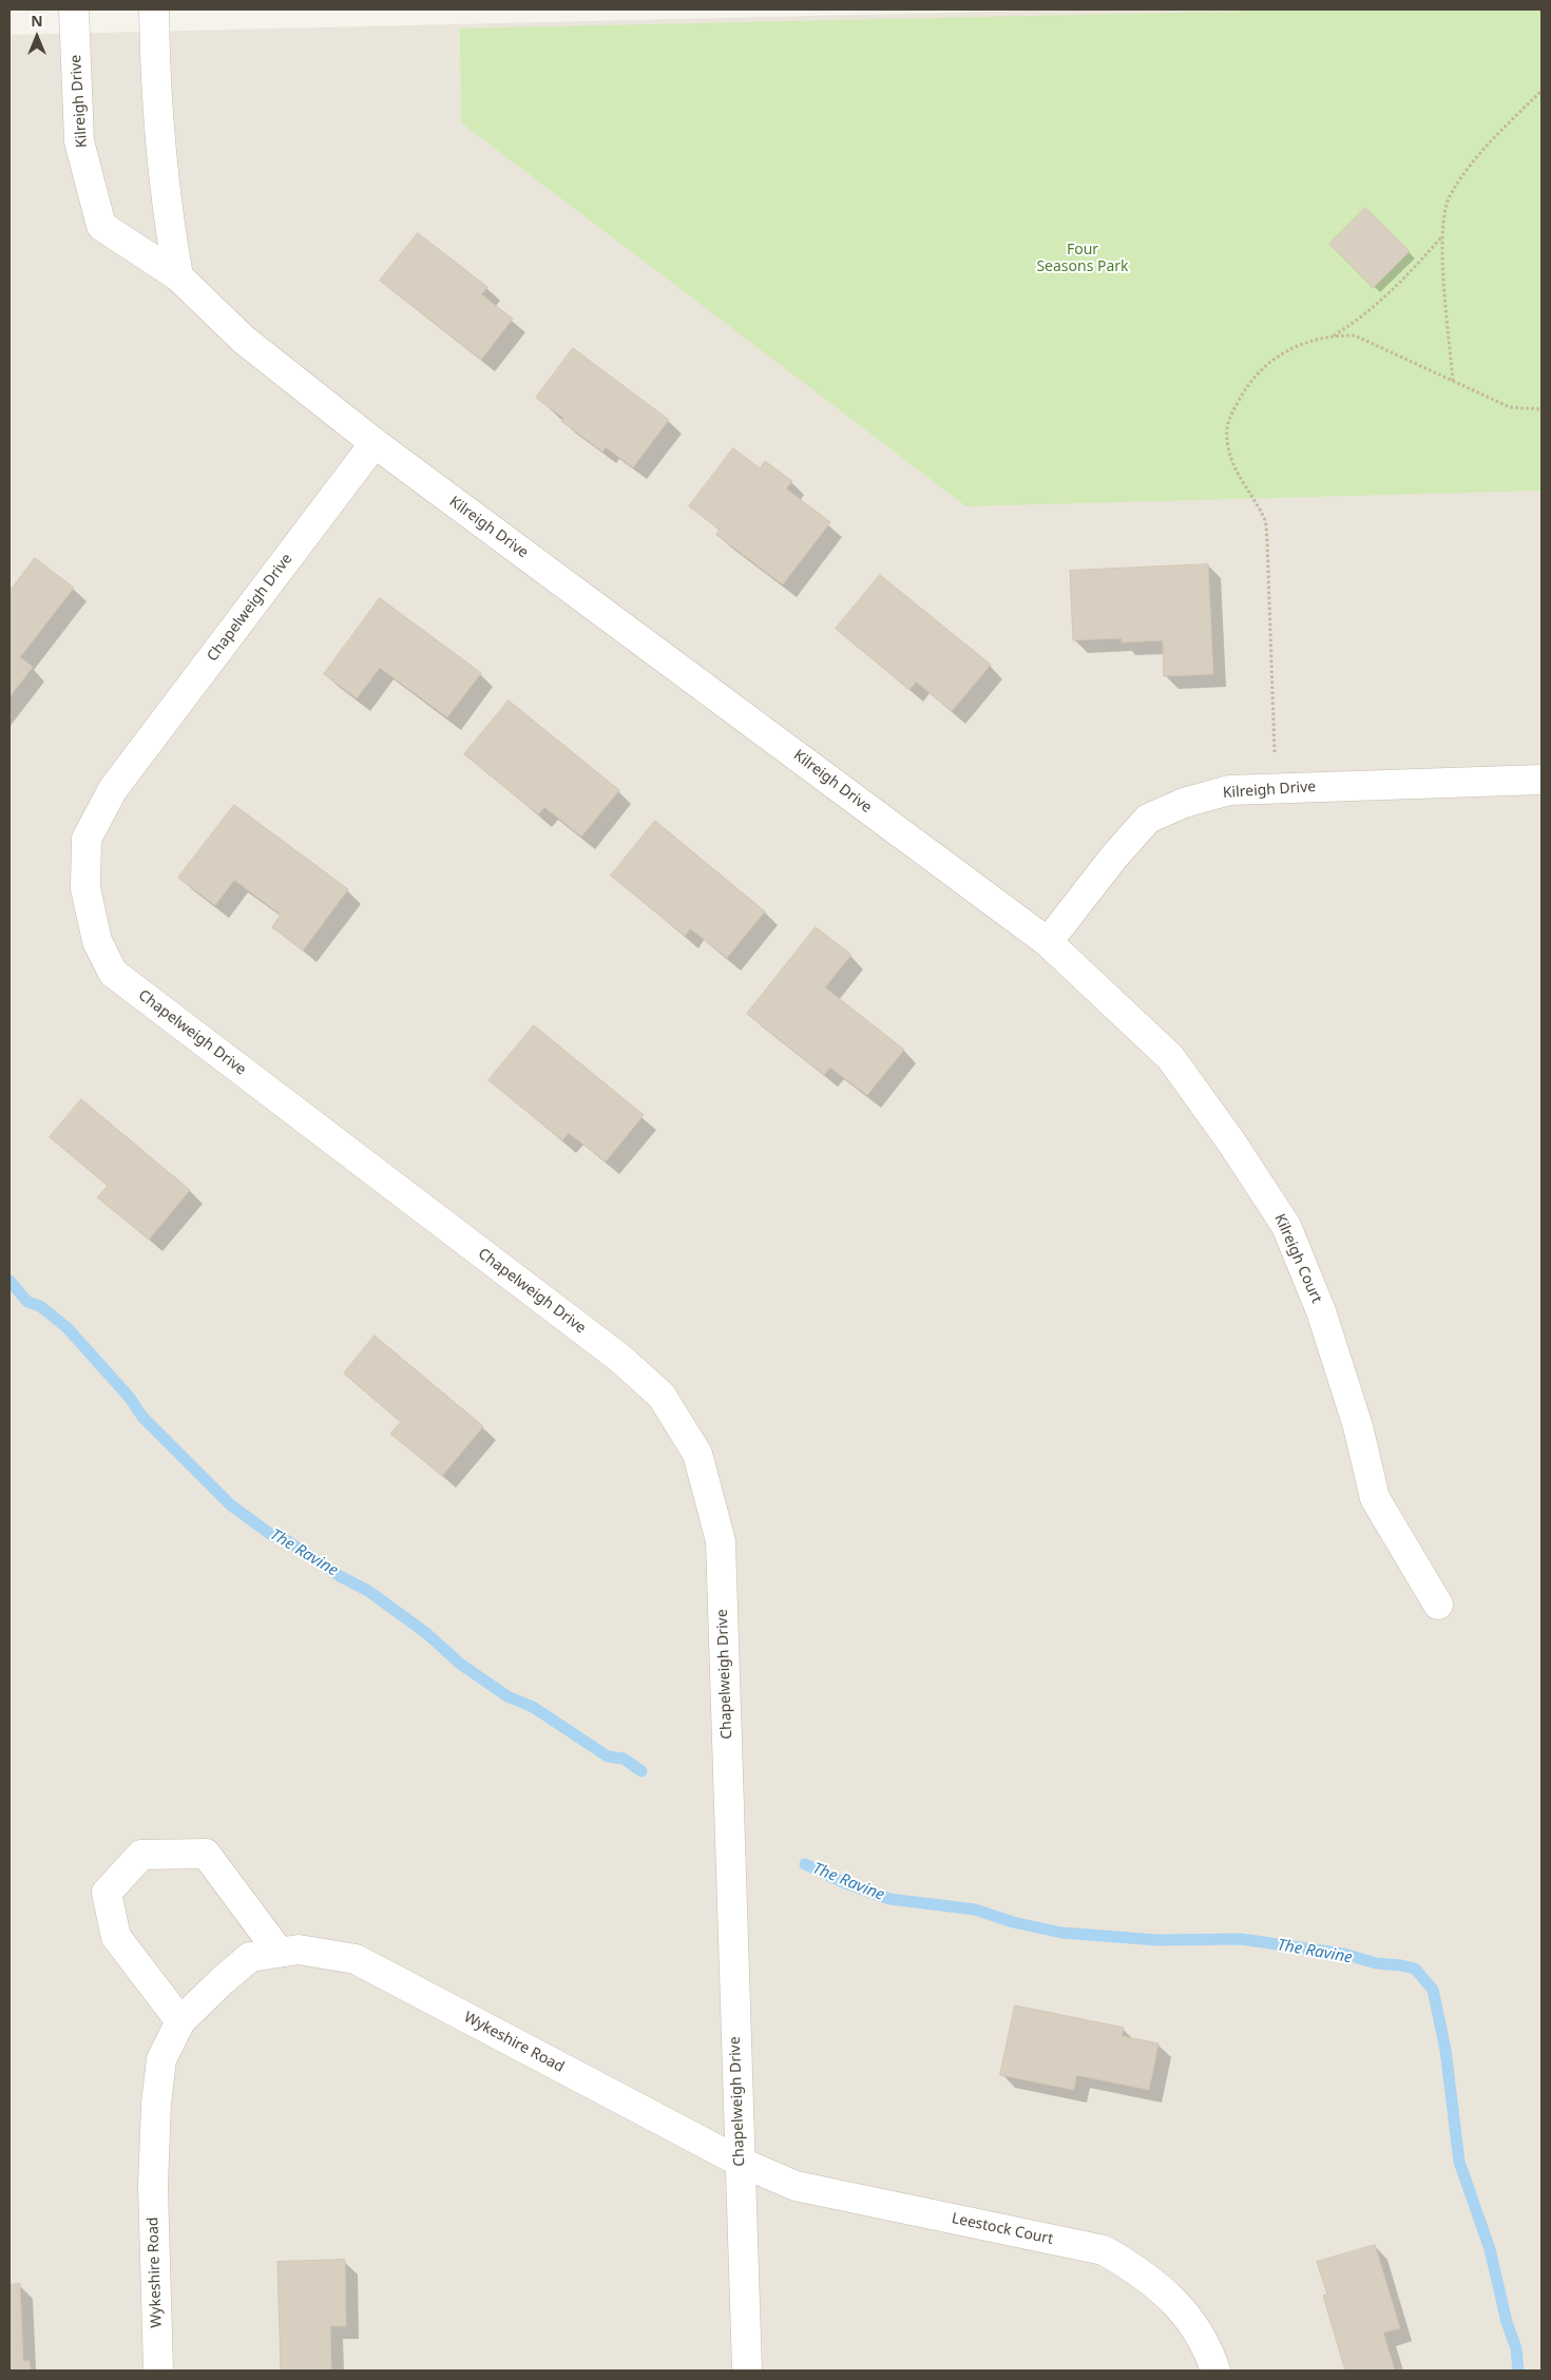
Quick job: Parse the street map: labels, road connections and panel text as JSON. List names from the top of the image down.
{
  "streets": {
    "street": [
      "Kilreigh Drive",
      "Chapelweigh Drive",
      "Kilreigh Court",
      "Wykeshire Road",
      "Leestock Court"
    ]
  },
  "crossings": [
    ["Kilreigh Drive", "Chapelweigh Drive"],
    ["Kilreigh Drive", "Kilreigh Court"],
    ["Chapelweigh Drive", "Wykeshire Road"],
    ["Chapelweigh Drive", "Leestock Court"],
    ["Wykeshire Road", "Leestock Court"]
  ],
  "water": ["The Ravine"],
  "parks": ["Four Seasons Park"],
  "north": "top"
}
